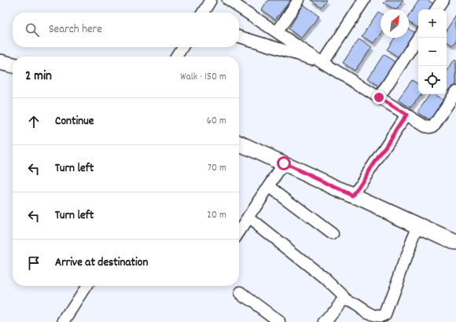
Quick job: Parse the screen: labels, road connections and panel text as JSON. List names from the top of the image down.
{
  "north": "top right",
  "page": {
    "map_buttons": ["+", "−"],
    "search": "Search here",
    "heading": ["2 min", "Walk · 150 m"],
    "list": [
      ["Continue", "60 m"],
      ["Turn left", "70 m"],
      ["Turn left", "20 m"],
      "Arrive at destination"
    ]
  }
}
